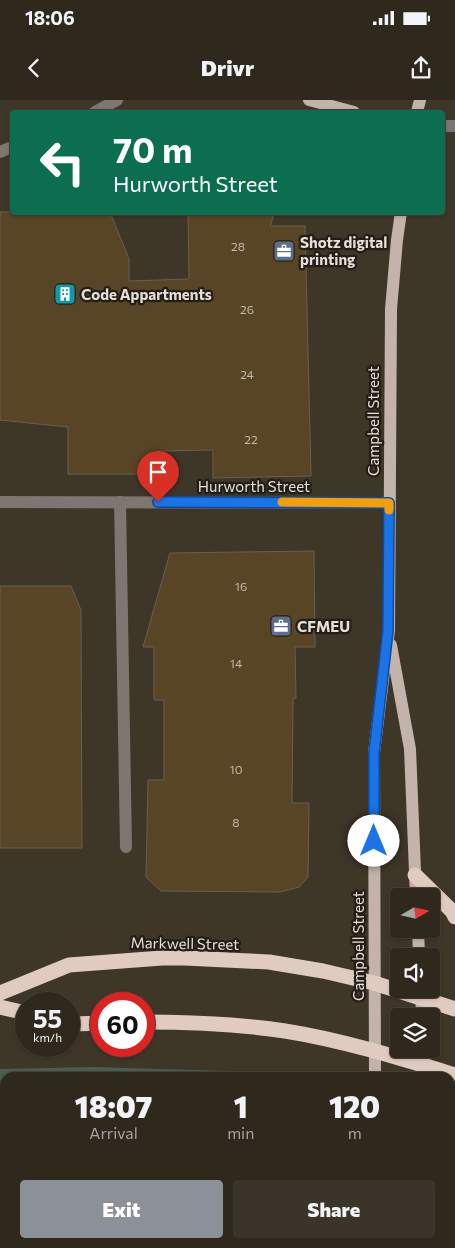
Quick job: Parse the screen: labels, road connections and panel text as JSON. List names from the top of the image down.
{
  "streets": {
    "highway": ["Markwell Street"],
    "main road": ["Campbell Street"],
    "street": ["Hurworth Street"]
  },
  "crossings": [
    ["Campbell Street", "Hurworth Street"],
    ["Campbell Street", "Markwell Street"]
  ],
  "places": {
    "office": ["Shotz digital printing", "CFMEU"],
    "building": ["Code Appartments"]
  },
  "house_numbers": [
    "28",
    "26",
    "24",
    "22",
    "16",
    "14",
    "10",
    "8"
  ],
  "north": "right",
  "page": {
    "status": "18:06",
    "header": "Drivr",
    "turn": ["70 m", "Hurworth Street"],
    "speed": "55 km/h",
    "limit": "60",
    "eta": [
      "18:07",
      "Arrival",
      "1",
      "min",
      "120",
      "m"
    ],
    "buttons": ["Exit", "Share"]
  }
}
